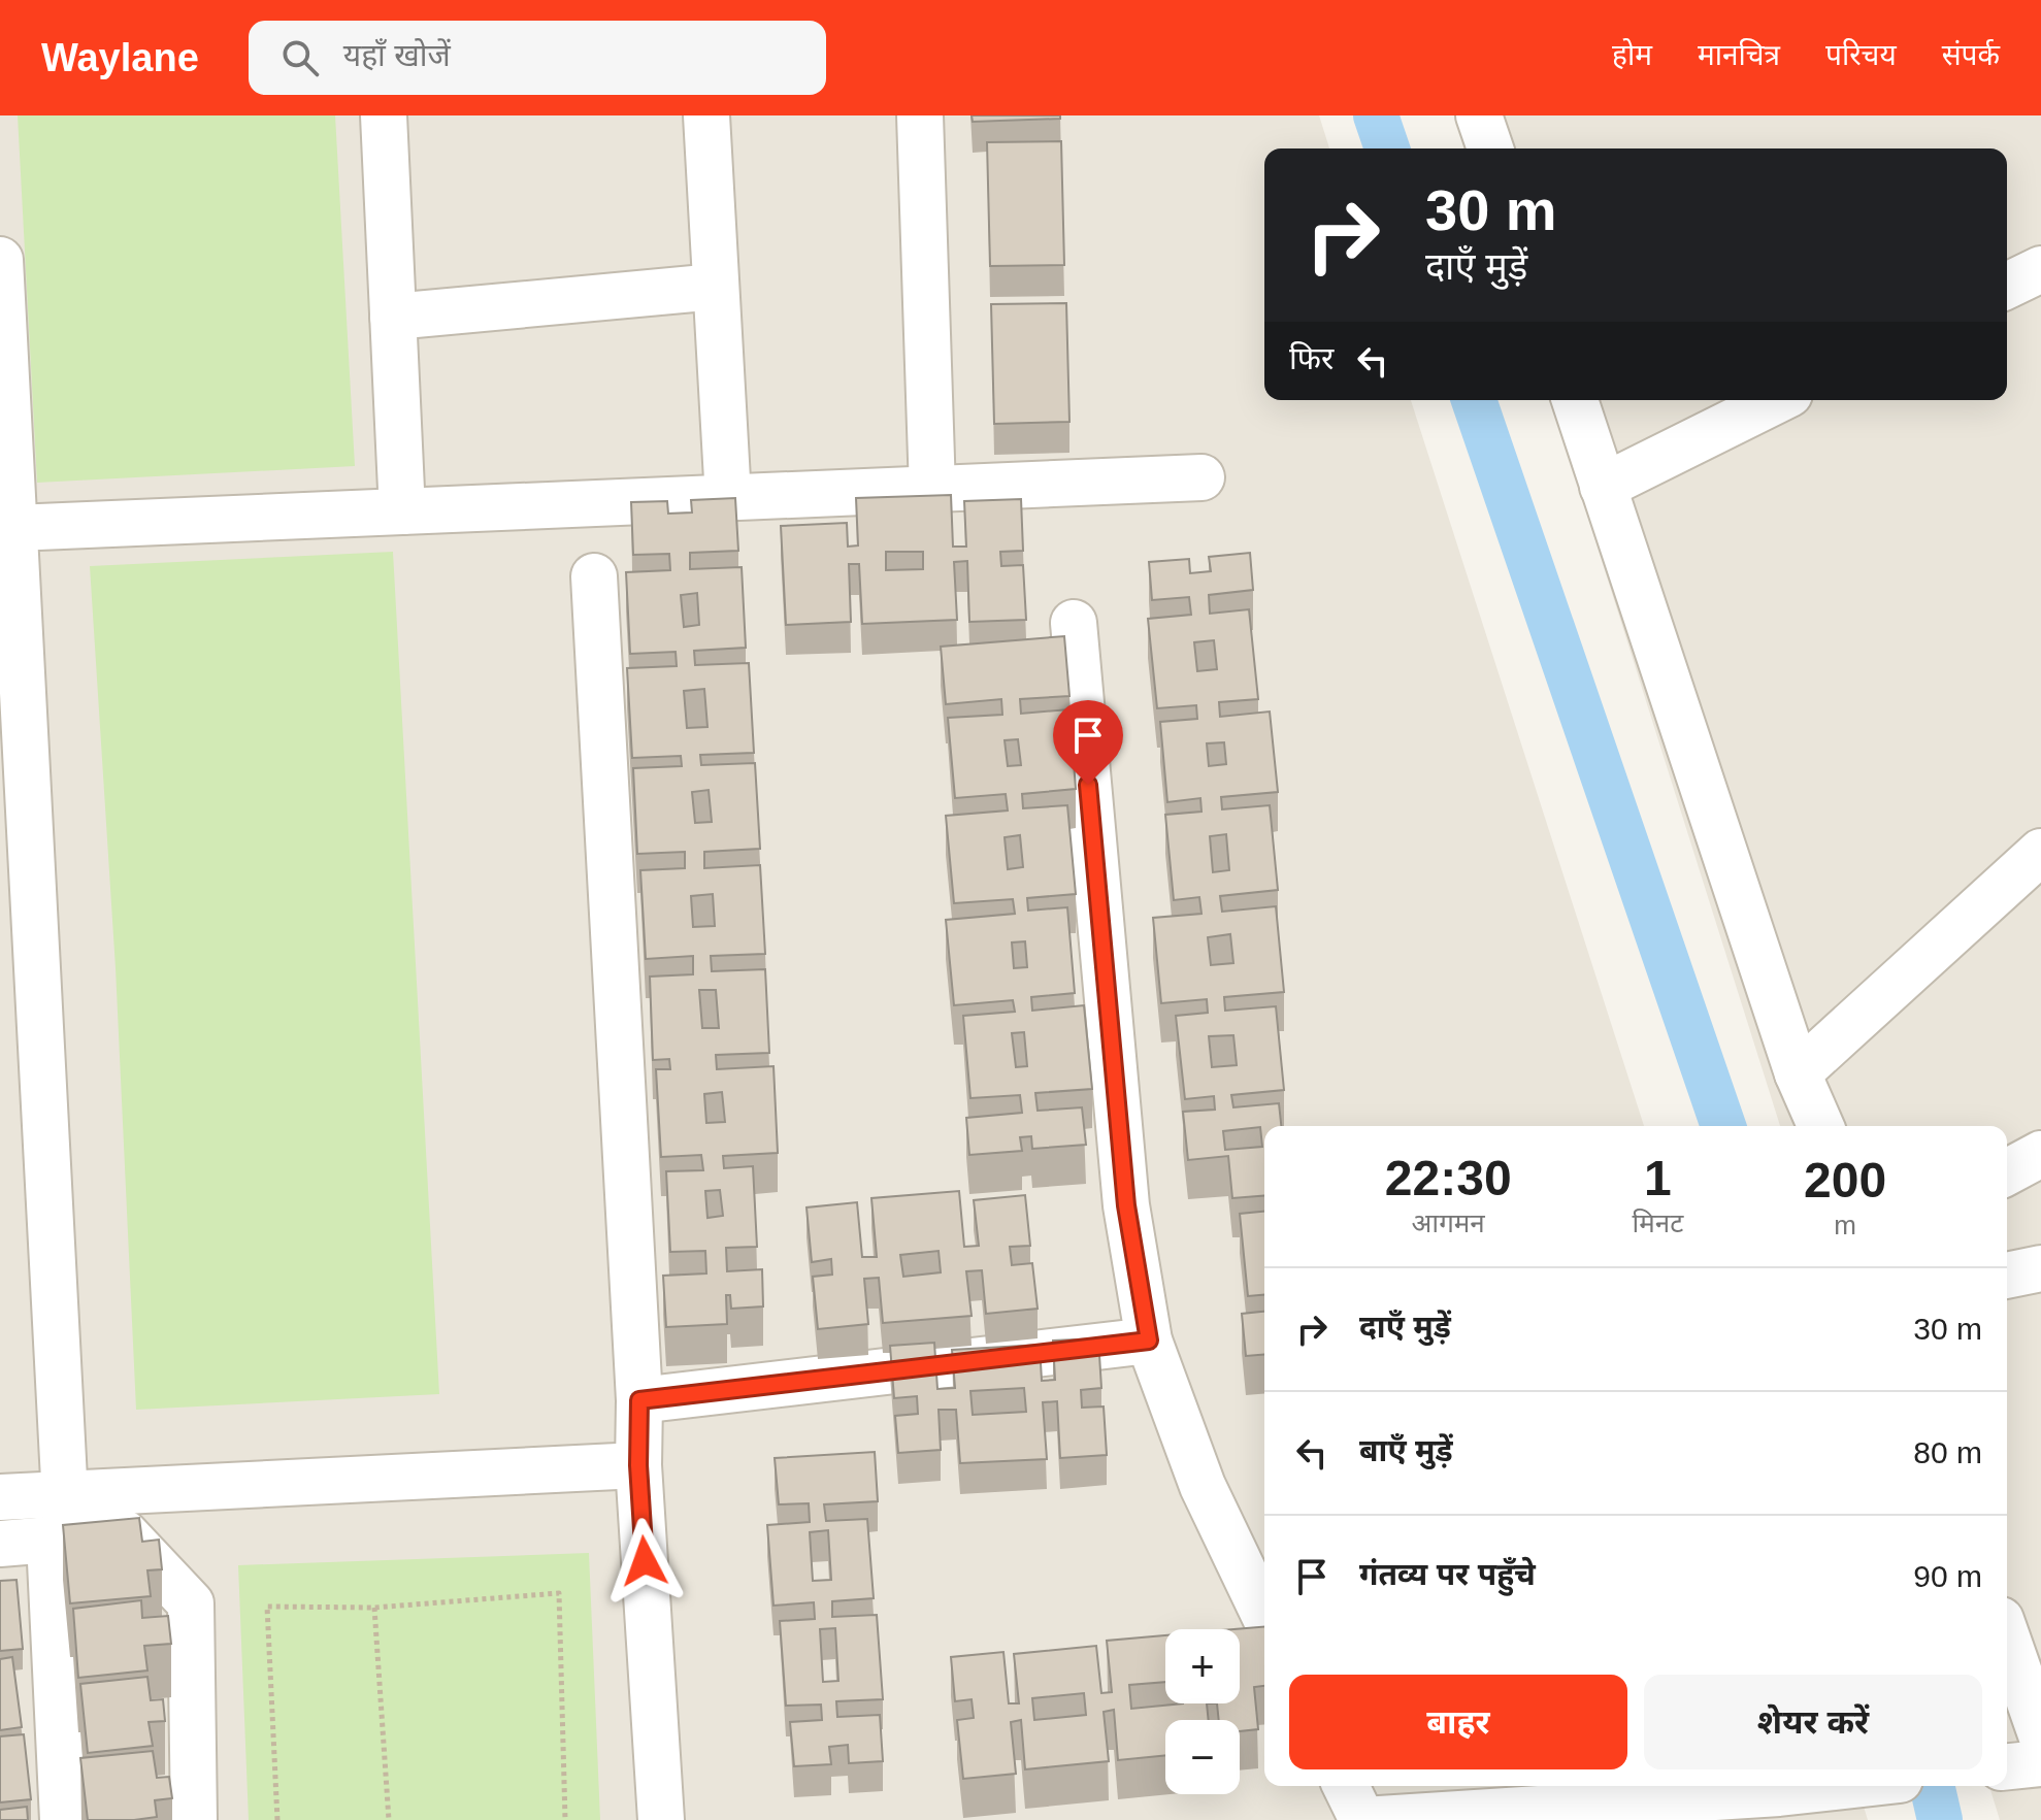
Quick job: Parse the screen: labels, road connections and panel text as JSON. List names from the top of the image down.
{
  "page": {
    "header": "Waylane",
    "search": "यहाँ खोजें",
    "nav": [
      "होम",
      "मानचित्र",
      "परिचय",
      "संपर्क"
    ],
    "turn": ["30 m", "दाएँ मुड़ें"],
    "then": "फिर",
    "eta": [
      "22:30",
      "आगमन",
      "1",
      "मिनट",
      "200",
      "m"
    ],
    "list": [
      {
        "name": "दाएँ मुड़ें",
        "value": "30 m"
      },
      {
        "name": "बाएँ मुड़ें",
        "value": "80 m"
      },
      {
        "name": "गंतव्य पर पहुँचे",
        "value": "90 m"
      }
    ],
    "map_buttons": ["+", "−"],
    "buttons": ["बाहर", "शेयर करें"]
  }
}
